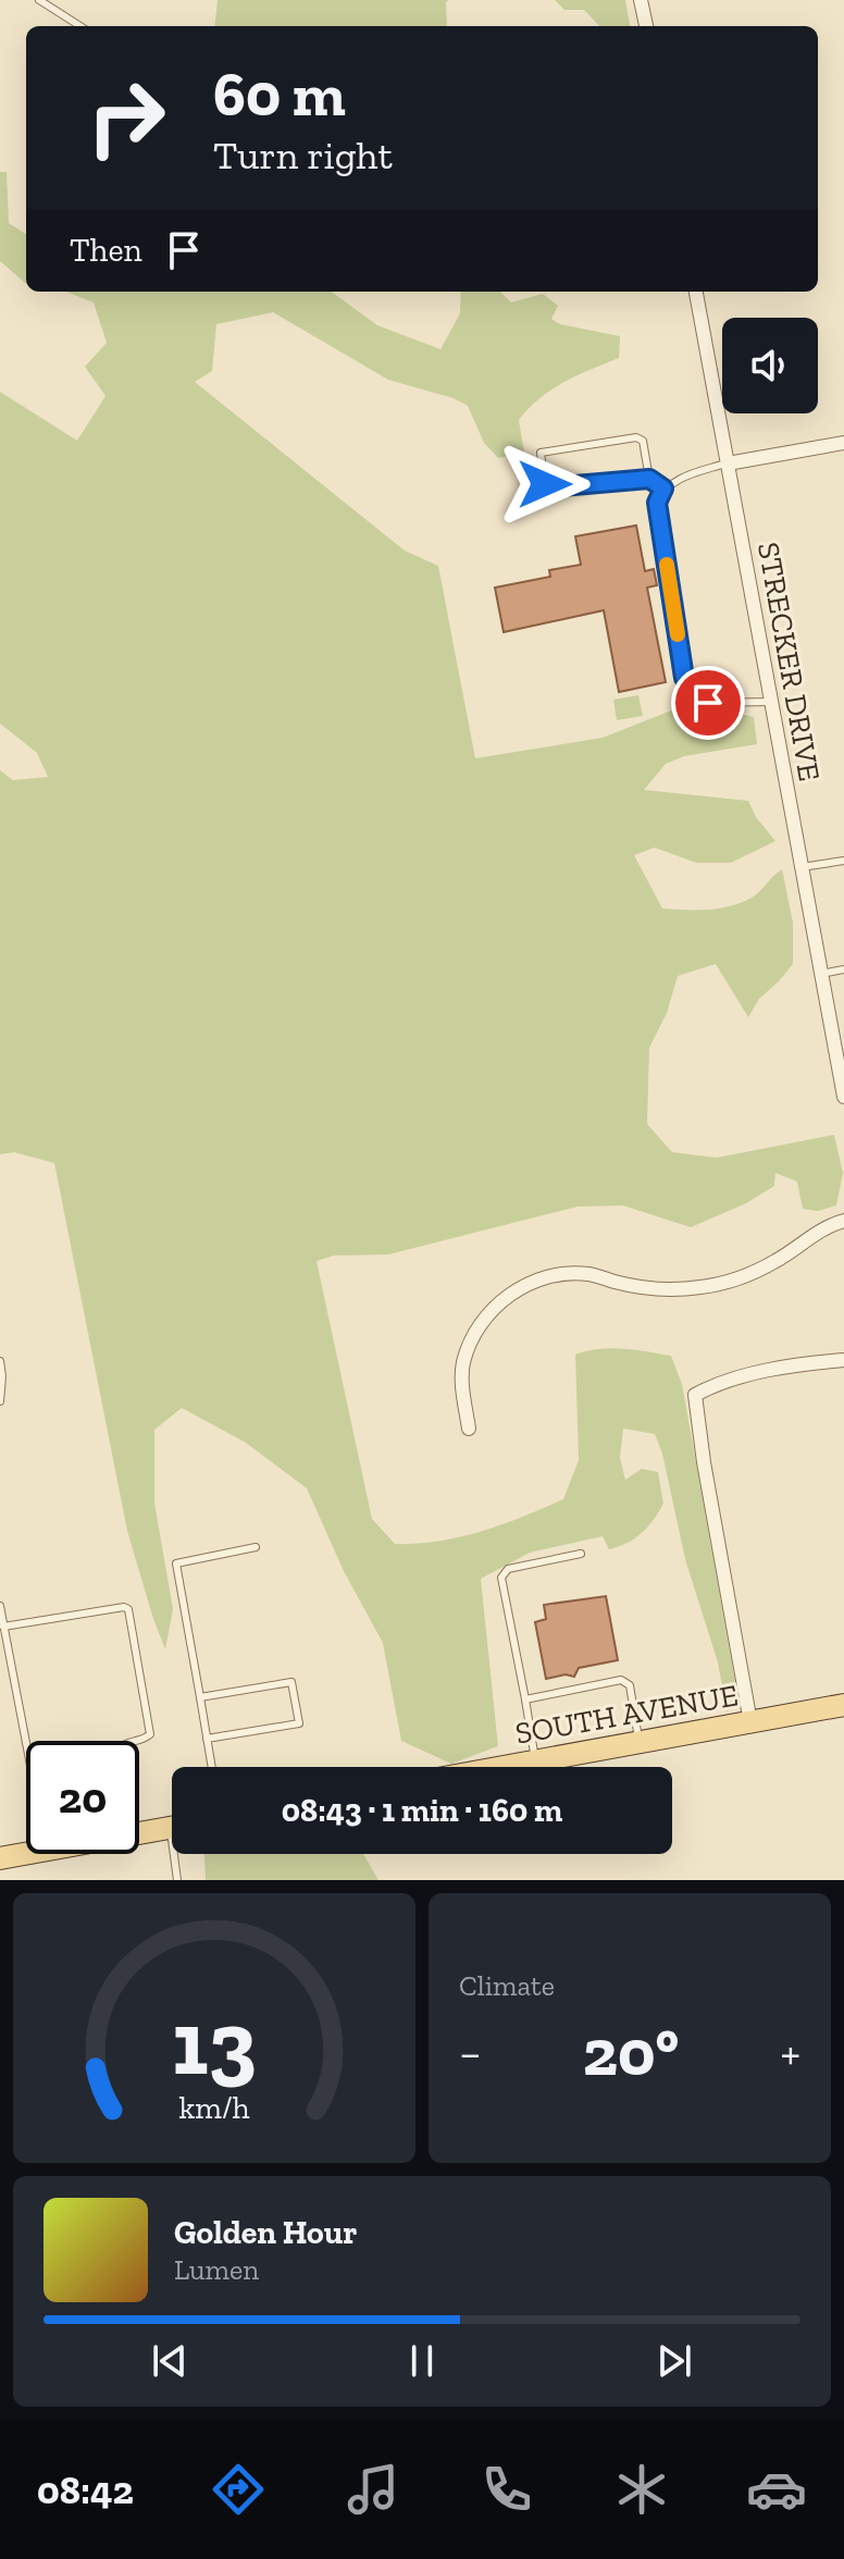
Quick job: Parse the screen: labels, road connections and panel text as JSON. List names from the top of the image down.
{
  "streets": {
    "main road": ["SOUTH AVENUE"],
    "street": ["STRECKER DRIVE"]
  },
  "page": {
    "turn": ["60 m", "Turn right"],
    "then": "Then",
    "limit": "20",
    "trip": "08:43 · 1 min · 160 m",
    "tile": "Climate",
    "heat": ["−", "20°", "+"],
    "song": ["Golden Hour", "Lumen"],
    "tabs": "08:42",
    "gauge": ["13", "km/h"]
  }
}
